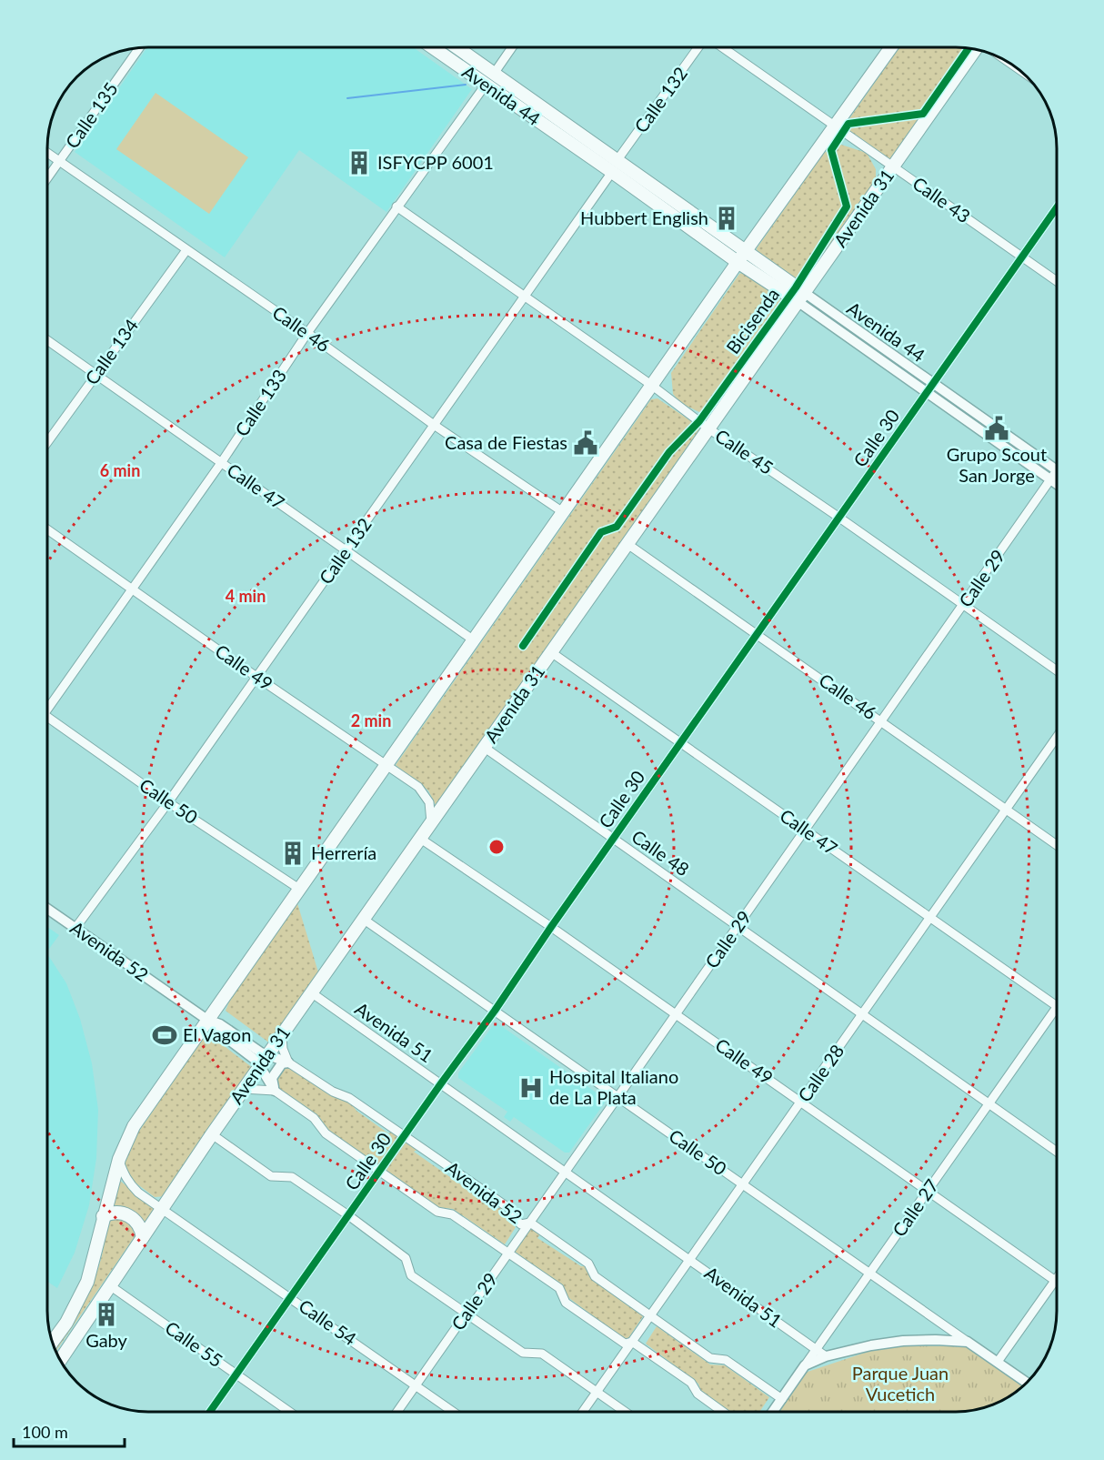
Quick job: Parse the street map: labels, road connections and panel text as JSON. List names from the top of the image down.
{
  "streets": {
    "highway": ["Avenida 44", "Avenida 31"],
    "main road": ["Calle 50", "Avenida 52", "Calle 27"],
    "street": [
      "Calle 132",
      "Calle 135",
      "Calle 43",
      "Calle 46",
      "Calle 134",
      "Calle 133",
      "Calle 30",
      "Calle 45",
      "Calle 47",
      "Calle 29",
      "Calle 49",
      "Calle 48",
      "Avenida 51",
      "Calle 28",
      "Calle 54",
      "Calle 55"
    ],
    "cycle path": ["Bicisenda"]
  },
  "crossings": [
    ["Avenida 44", "Calle 132"],
    ["Avenida 44", "Avenida 31"],
    ["Avenida 44", "Calle 133"],
    ["Avenida 44", "Calle 30"],
    ["Avenida 44", "Calle 29"],
    ["Calle 132", "Calle 46"],
    ["Calle 132", "Calle 45"],
    ["Calle 132", "Calle 47"],
    ["Calle 132", "Calle 49"],
    ["Calle 132", "Calle 50"],
    ["Calle 132", "Avenida 52"],
    ["Calle 135", "Calle 46"],
    ["Calle 43", "Avenida 31"],
    ["Calle 43", "Calle 30"],
    ["Avenida 31", "Calle 46"],
    ["Avenida 31", "Calle 45"],
    ["Avenida 31", "Calle 47"],
    ["Avenida 31", "Calle 49"],
    ["Avenida 31", "Calle 50"],
    ["Avenida 31", "Calle 48"],
    ["Avenida 31", "Avenida 52"],
    ["Avenida 31", "Avenida 51"],
    ["Avenida 31", "Calle 54"],
    ["Avenida 31", "Calle 55"],
    ["Calle 46", "Calle 134"],
    ["Calle 46", "Calle 133"],
    ["Calle 46", "Calle 30"],
    ["Calle 46", "Calle 29"],
    ["Calle 46", "Calle 28"],
    ["Calle 134", "Calle 47"],
    ["Calle 133", "Calle 45"],
    ["Calle 133", "Calle 47"],
    ["Calle 133", "Calle 49"],
    ["Calle 30", "Calle 45"],
    ["Calle 30", "Calle 47"],
    ["Calle 30", "Calle 49"],
    ["Calle 30", "Calle 50"],
    ["Calle 30", "Calle 48"],
    ["Calle 30", "Avenida 52"],
    ["Calle 30", "Avenida 51"],
    ["Calle 30", "Calle 54"],
    ["Calle 30", "Calle 55"],
    ["Calle 45", "Calle 29"],
    ["Calle 47", "Calle 29"],
    ["Calle 47", "Calle 28"],
    ["Calle 29", "Calle 49"],
    ["Calle 29", "Calle 50"],
    ["Calle 29", "Calle 48"],
    ["Calle 29", "Avenida 52"],
    ["Calle 29", "Avenida 51"],
    ["Calle 29", "Calle 54"],
    ["Calle 49", "Calle 28"],
    ["Calle 49", "Calle 27"],
    ["Calle 50", "Calle 28"],
    ["Calle 50", "Calle 27"],
    ["Calle 48", "Calle 28"],
    ["Calle 48", "Calle 27"],
    ["Avenida 52", "Calle 28"],
    ["Avenida 52", "Calle 27"],
    ["Avenida 51", "Calle 28"],
    ["Avenida 51", "Calle 27"]
  ],
  "parks": ["Parque Juan Vucetich"],
  "places": {
    "building": [
      "ISFYCPP 6001",
      "Hubbert English",
      "Herrería",
      "Gaby"
    ],
    "public building": ["Grupo Scout San Jorge", "Casa de Fiestas"],
    "sports": ["El Vagon"],
    "hospital": ["Hospital Italiano de La Plata"]
  },
  "scale_bar": "100 m",
  "rings": ["6 min", "4 min", "2 min"]
}
